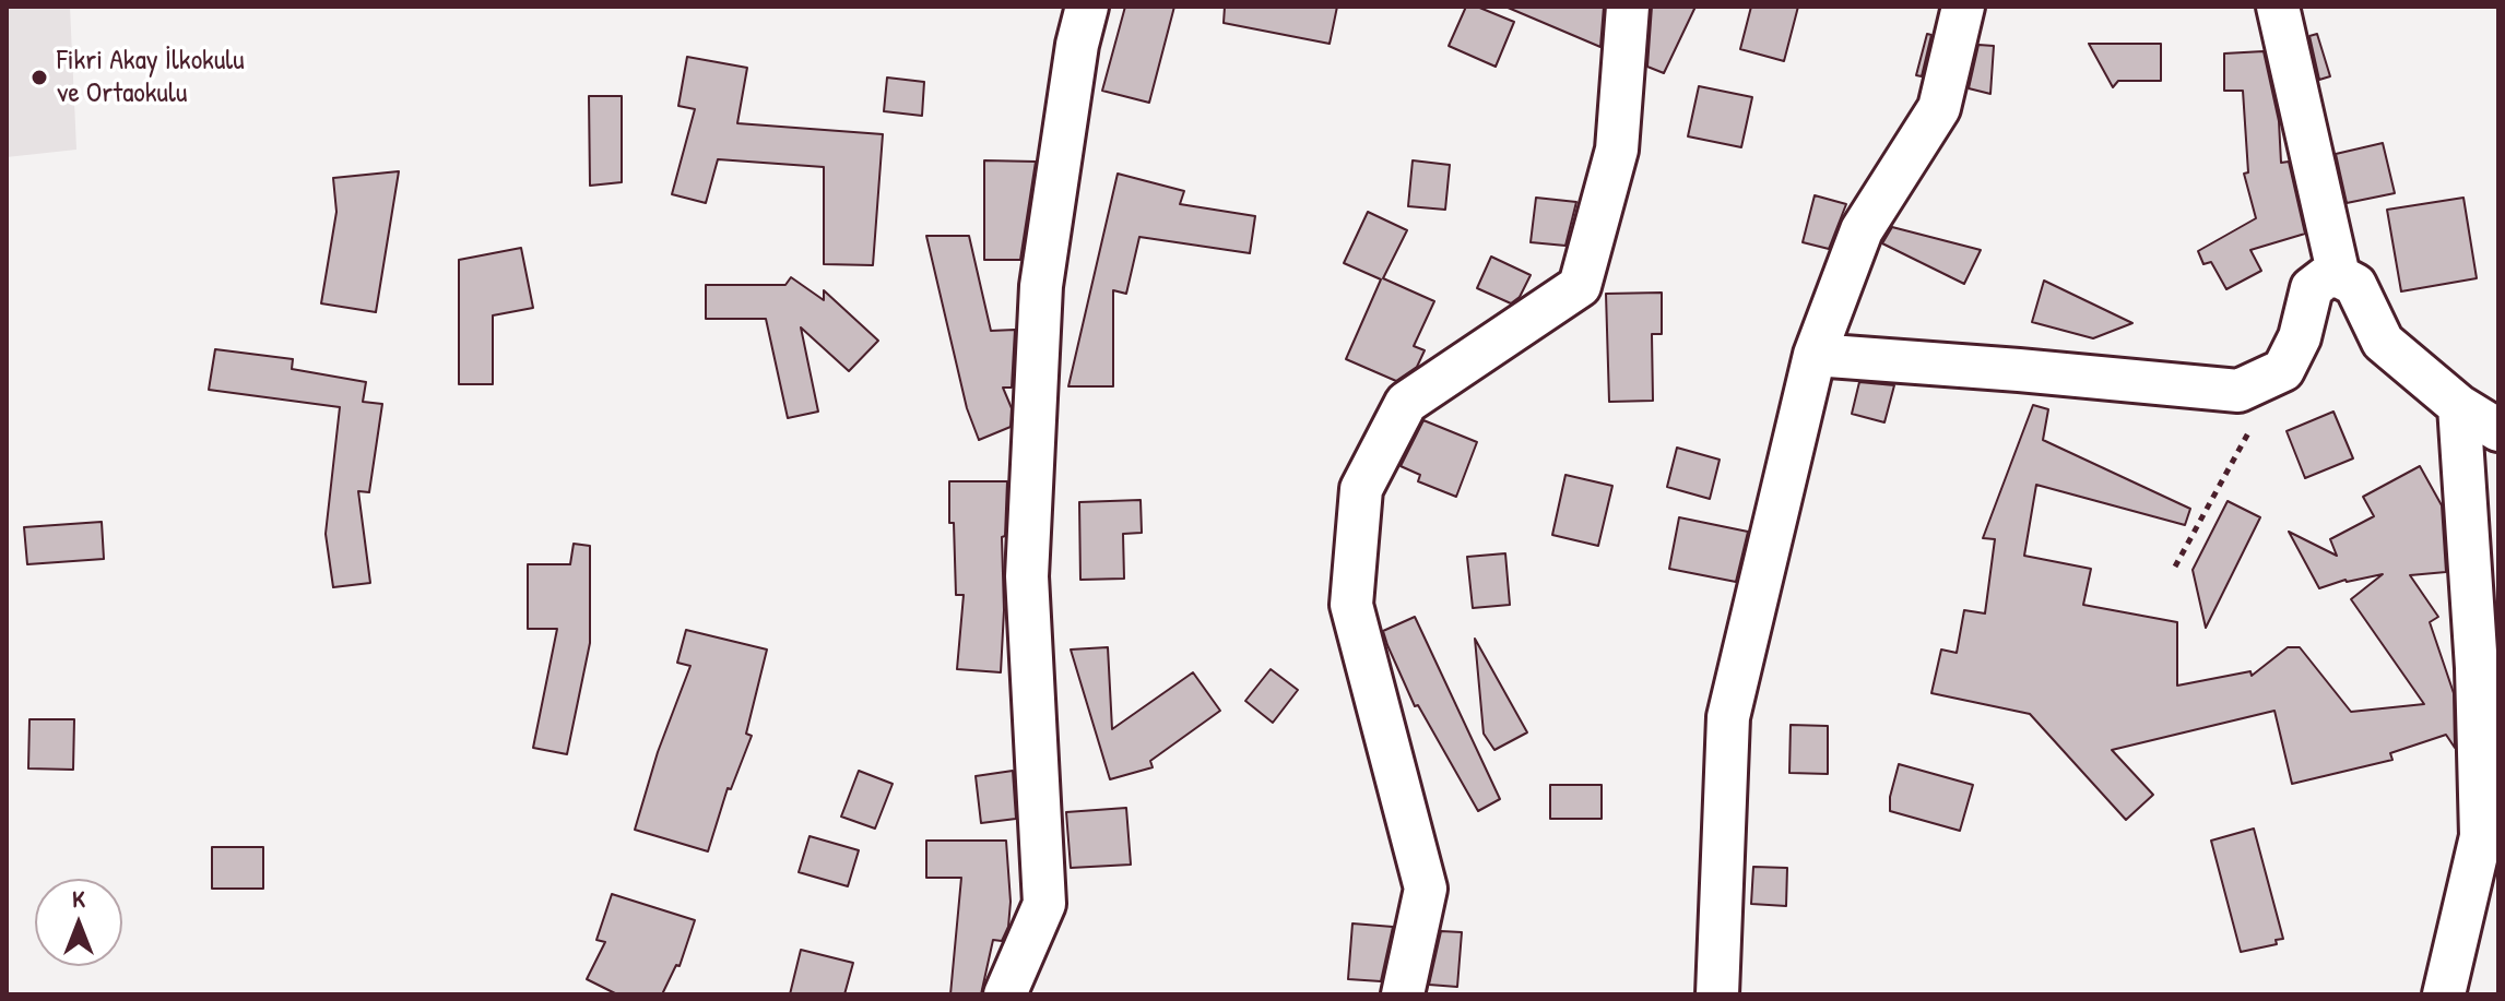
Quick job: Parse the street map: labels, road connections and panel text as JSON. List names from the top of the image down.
{
  "places": ["Fikri Akay İlkokulu ve Ortaokulu"],
  "north": "top"
}
